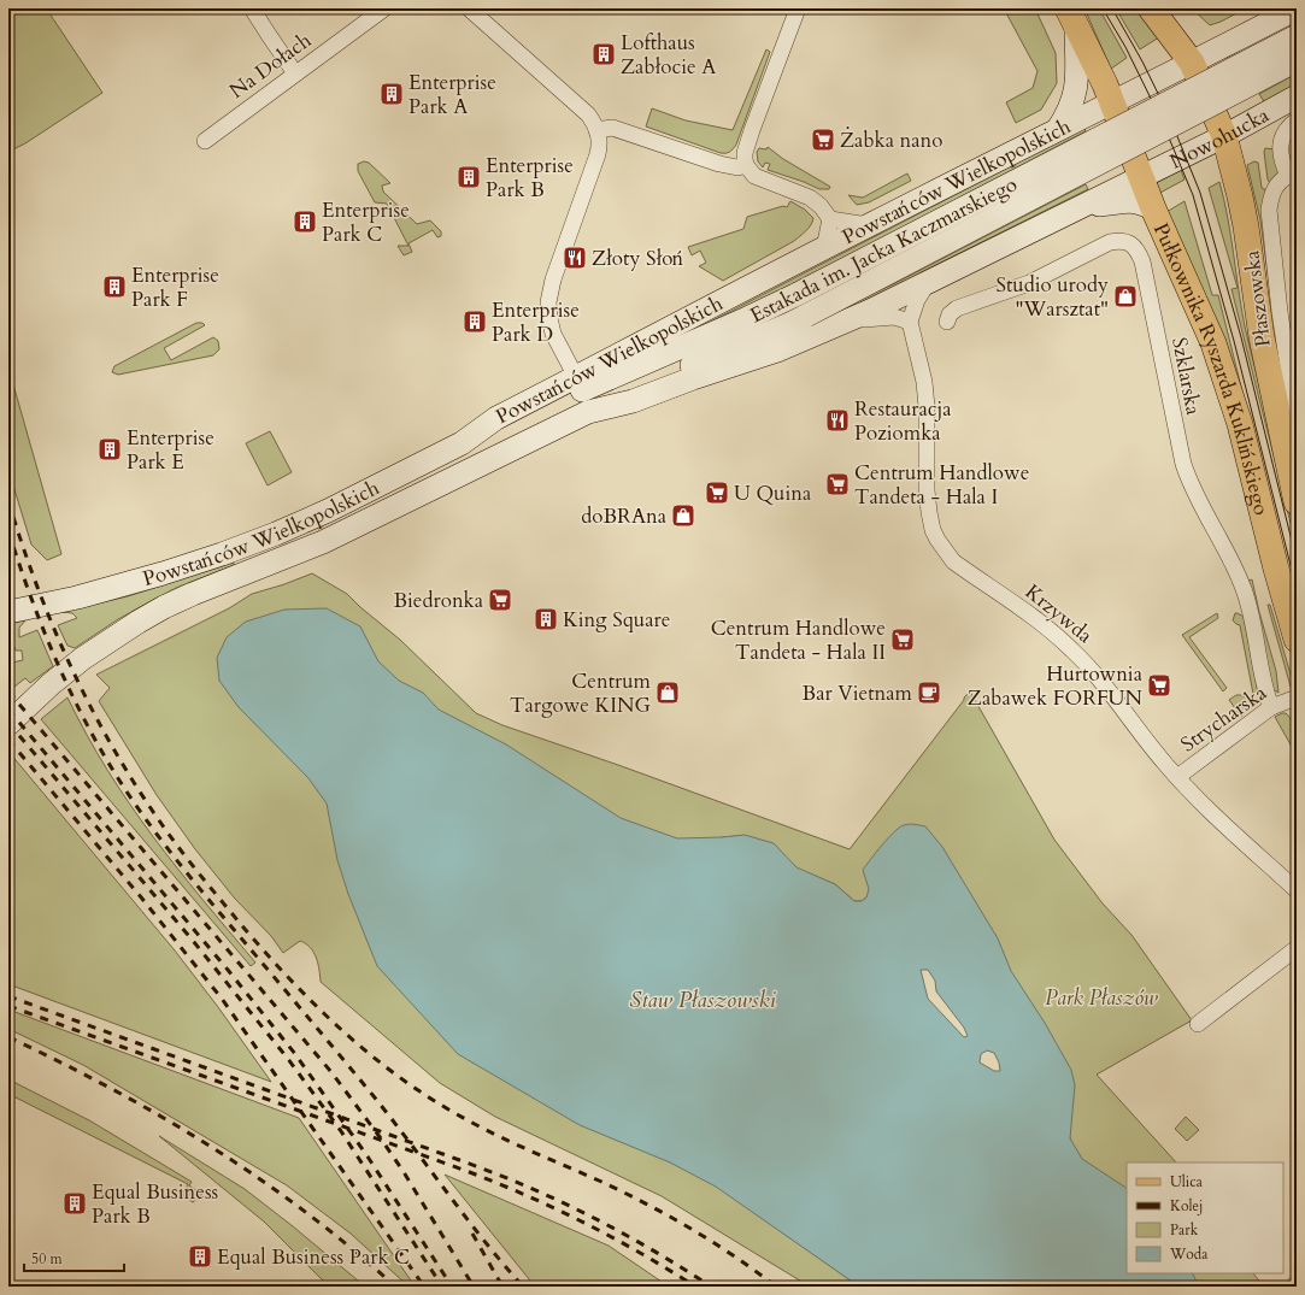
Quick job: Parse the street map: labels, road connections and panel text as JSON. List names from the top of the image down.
{
  "streets": {
    "main road": [
      "Nowohucka",
      "Powstańców Wielkopolskich",
      "Estakada im. Jacka Kaczmarskiego",
      "Pułkownika Ryszarda Kuklińskiego"
    ],
    "street": [
      "Na Dołach",
      "Płaszowska",
      "Szklarska",
      "Krzywda",
      "Strycharska"
    ]
  },
  "crossings": [
    ["Nowohucka", "Powstańców Wielkopolskich"],
    ["Nowohucka", "Pułkownika Ryszarda Kuklińskiego"],
    ["Powstańców Wielkopolskich", "Estakada im. Jacka Kaczmarskiego"],
    ["Powstańców Wielkopolskich", "Pułkownika Ryszarda Kuklińskiego"],
    ["Szklarska", "Strycharska"],
    ["Krzywda", "Strycharska"]
  ],
  "water": ["Staw Płaszowski"],
  "parks": ["Park Płaszów"],
  "places": {
    "building": [
      "Lofthaus Zabłocie A",
      "Enterprise Park A",
      "Enterprise Park B",
      "Enterprise Park C",
      "Enterprise Park F",
      "Enterprise Park D",
      "Enterprise Park E",
      "King Square",
      "Equal Business Park B",
      "Equal Business Park C"
    ],
    "supermarket": [
      "Żabka nano",
      "Centrum Handlowe Tandeta - Hala I",
      "U Quina",
      "Biedronka",
      "Centrum Handlowe Tandeta - Hala II",
      "Hurtownia Zabawek FORFUN"
    ],
    "restaurant": ["Złoty Słoń", "Restauracja Poziomka"],
    "shop": ["Studio urody \"Warsztat\"", "doBRAna", "Centrum Targowe KING"],
    "cafe": ["Bar Vietnam"]
  },
  "legend": [
    "Ulica",
    "Kolej",
    "Park",
    "Woda"
  ],
  "scale_bar": "50 m"
}
